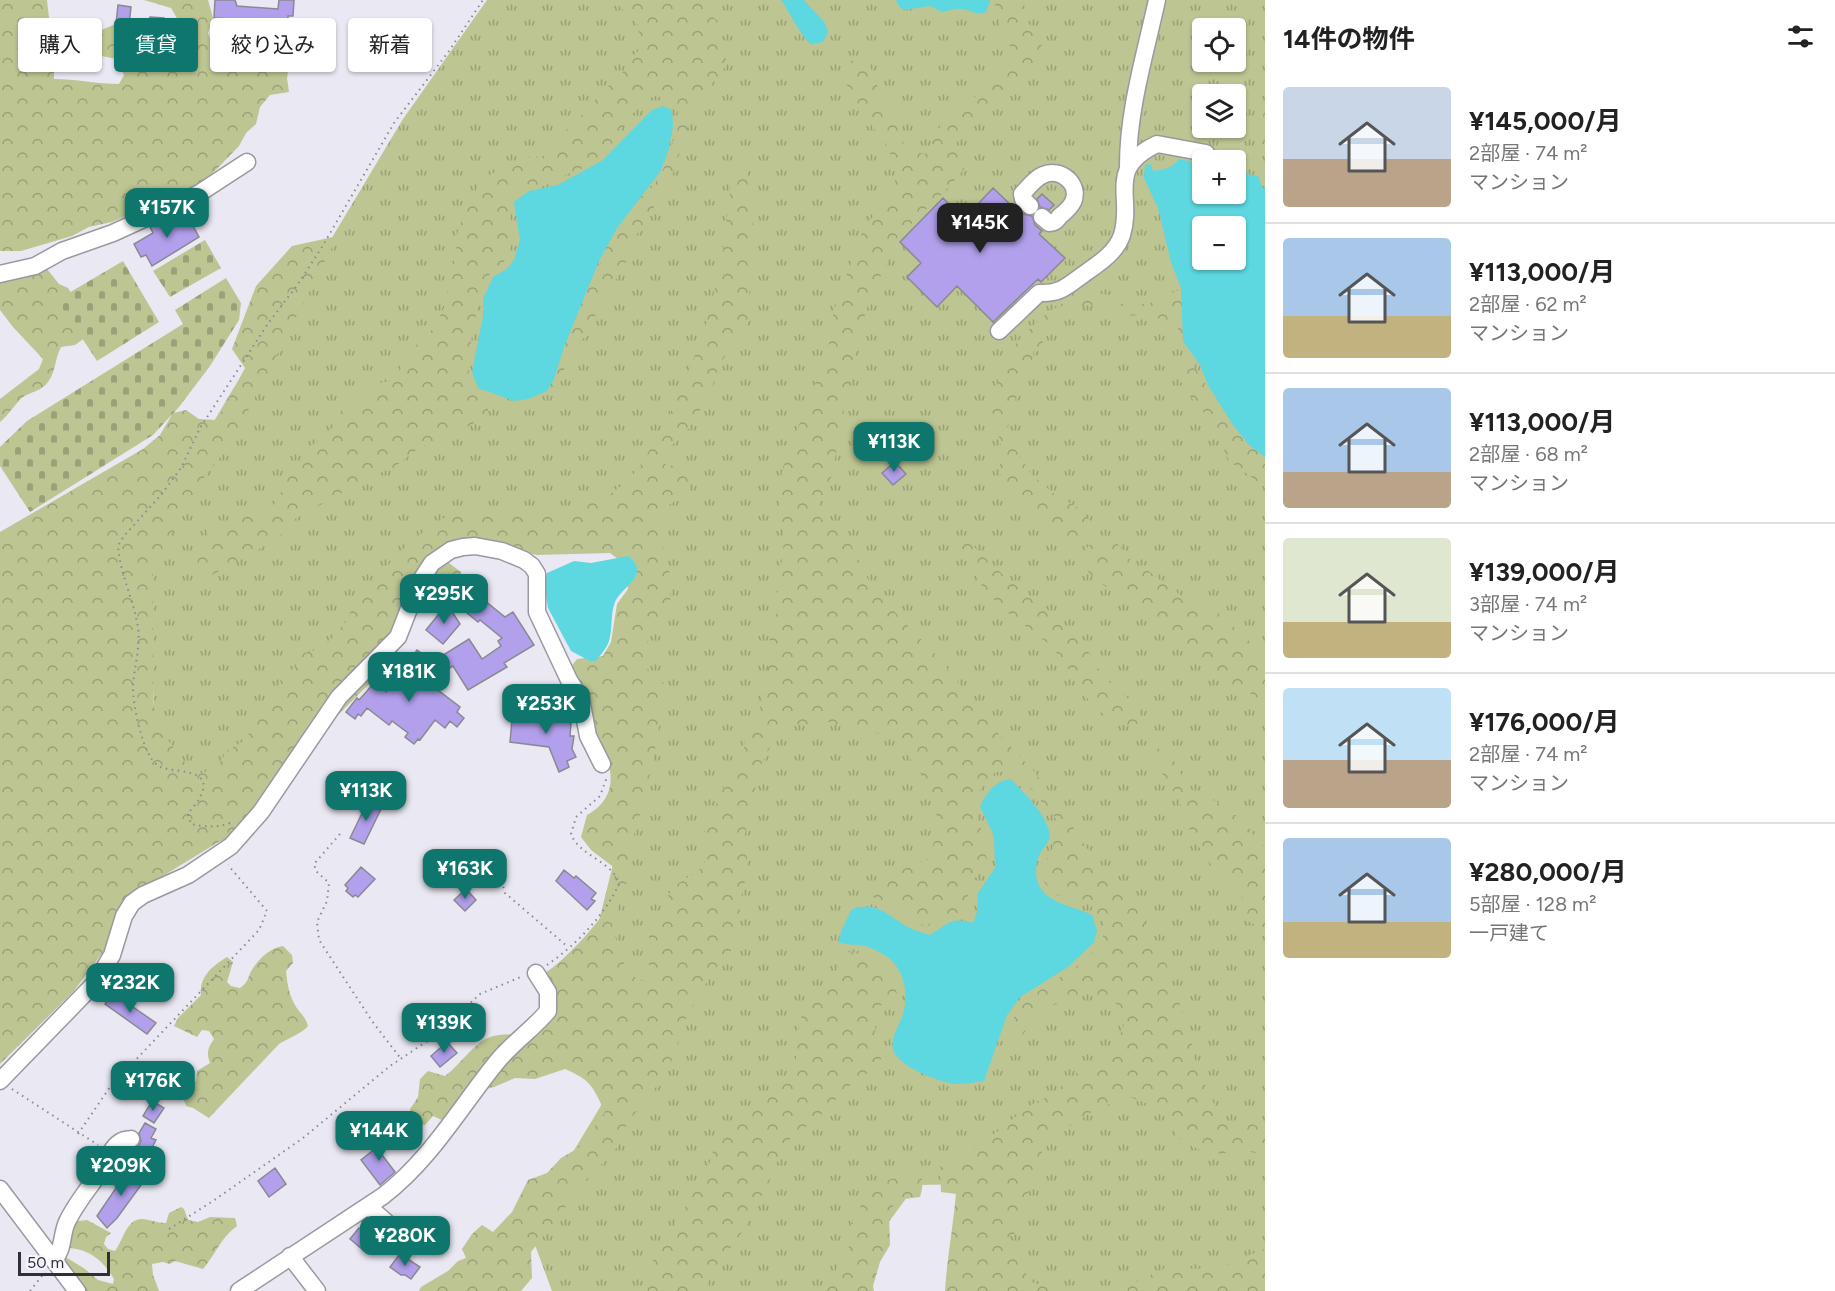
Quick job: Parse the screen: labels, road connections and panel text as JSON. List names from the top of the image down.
{
  "scale_bar": "50 m",
  "page": {
    "heading": "14件の物件",
    "map_buttons": ["+", "−"],
    "chip": [
      "購入",
      "賃貸",
      "絞り込み",
      "新着"
    ],
    "list": [
      {
        "name": "¥145,000/月",
        "note": "2部屋 · 74 m² · マンション"
      },
      {
        "name": "¥113,000/月",
        "note": "2部屋 · 62 m² · マンション"
      },
      {
        "name": "¥113,000/月",
        "note": "2部屋 · 68 m² · マンション"
      },
      {
        "name": "¥139,000/月",
        "note": "3部屋 · 74 m² · マンション"
      },
      {
        "name": "¥176,000/月",
        "note": "2部屋 · 74 m² · マンション"
      },
      {
        "name": "¥280,000/月",
        "note": "5部屋 · 128 m² · 一戸建て"
      }
    ],
    "price": [
      "¥157K",
      "¥145K",
      "¥113K",
      "¥295K",
      "¥181K",
      "¥253K",
      "¥113K",
      "¥163K",
      "¥232K",
      "¥139K",
      "¥176K",
      "¥144K",
      "¥209K",
      "¥280K"
    ],
    "scale": "50 m"
  }
}
